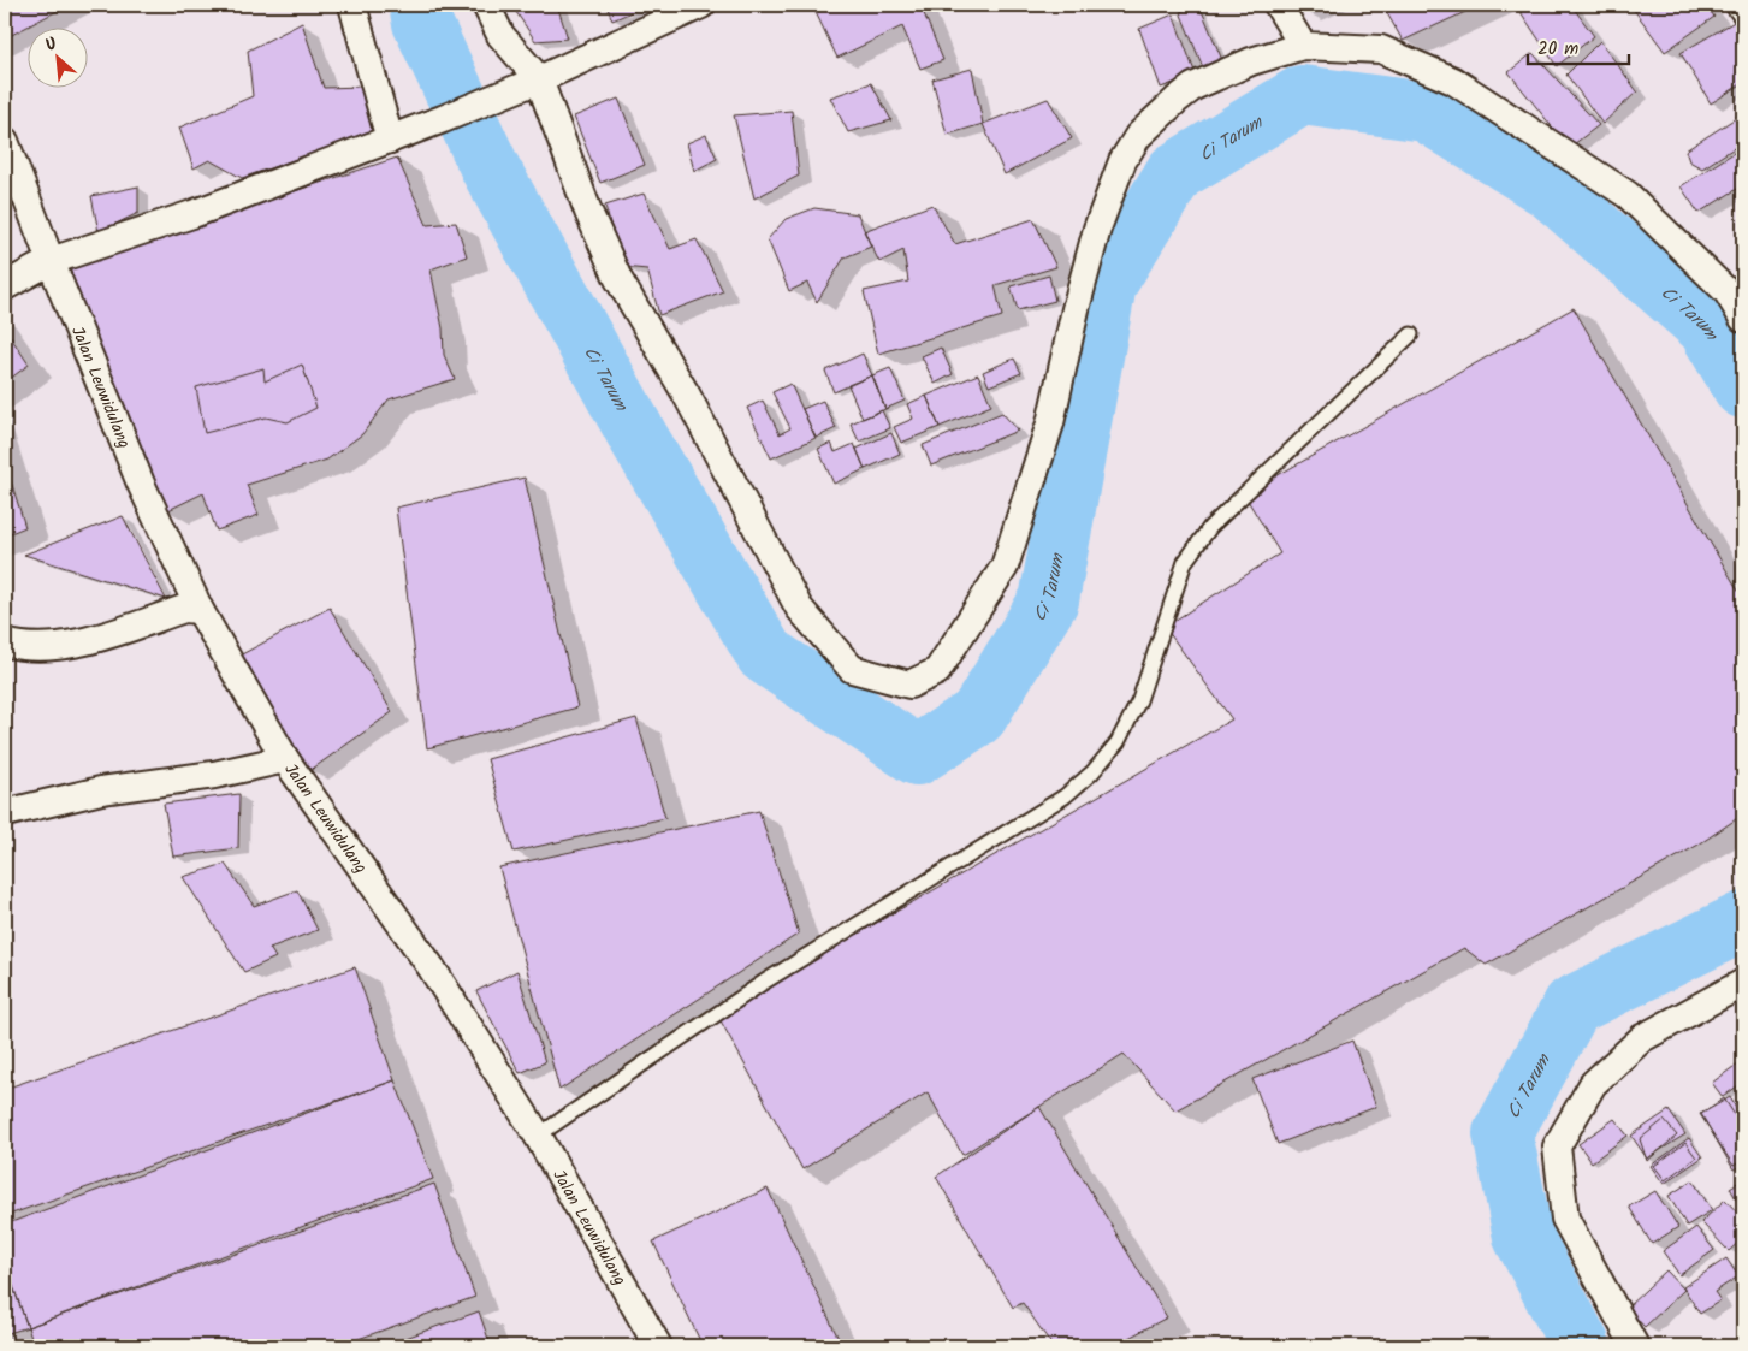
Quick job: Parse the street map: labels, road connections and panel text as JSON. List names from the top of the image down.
{
  "streets": {
    "street": ["Jalan Leuwidulang"]
  },
  "water": ["Ci Tarum"],
  "scale_bar": "20 m",
  "north": "top left"
}
